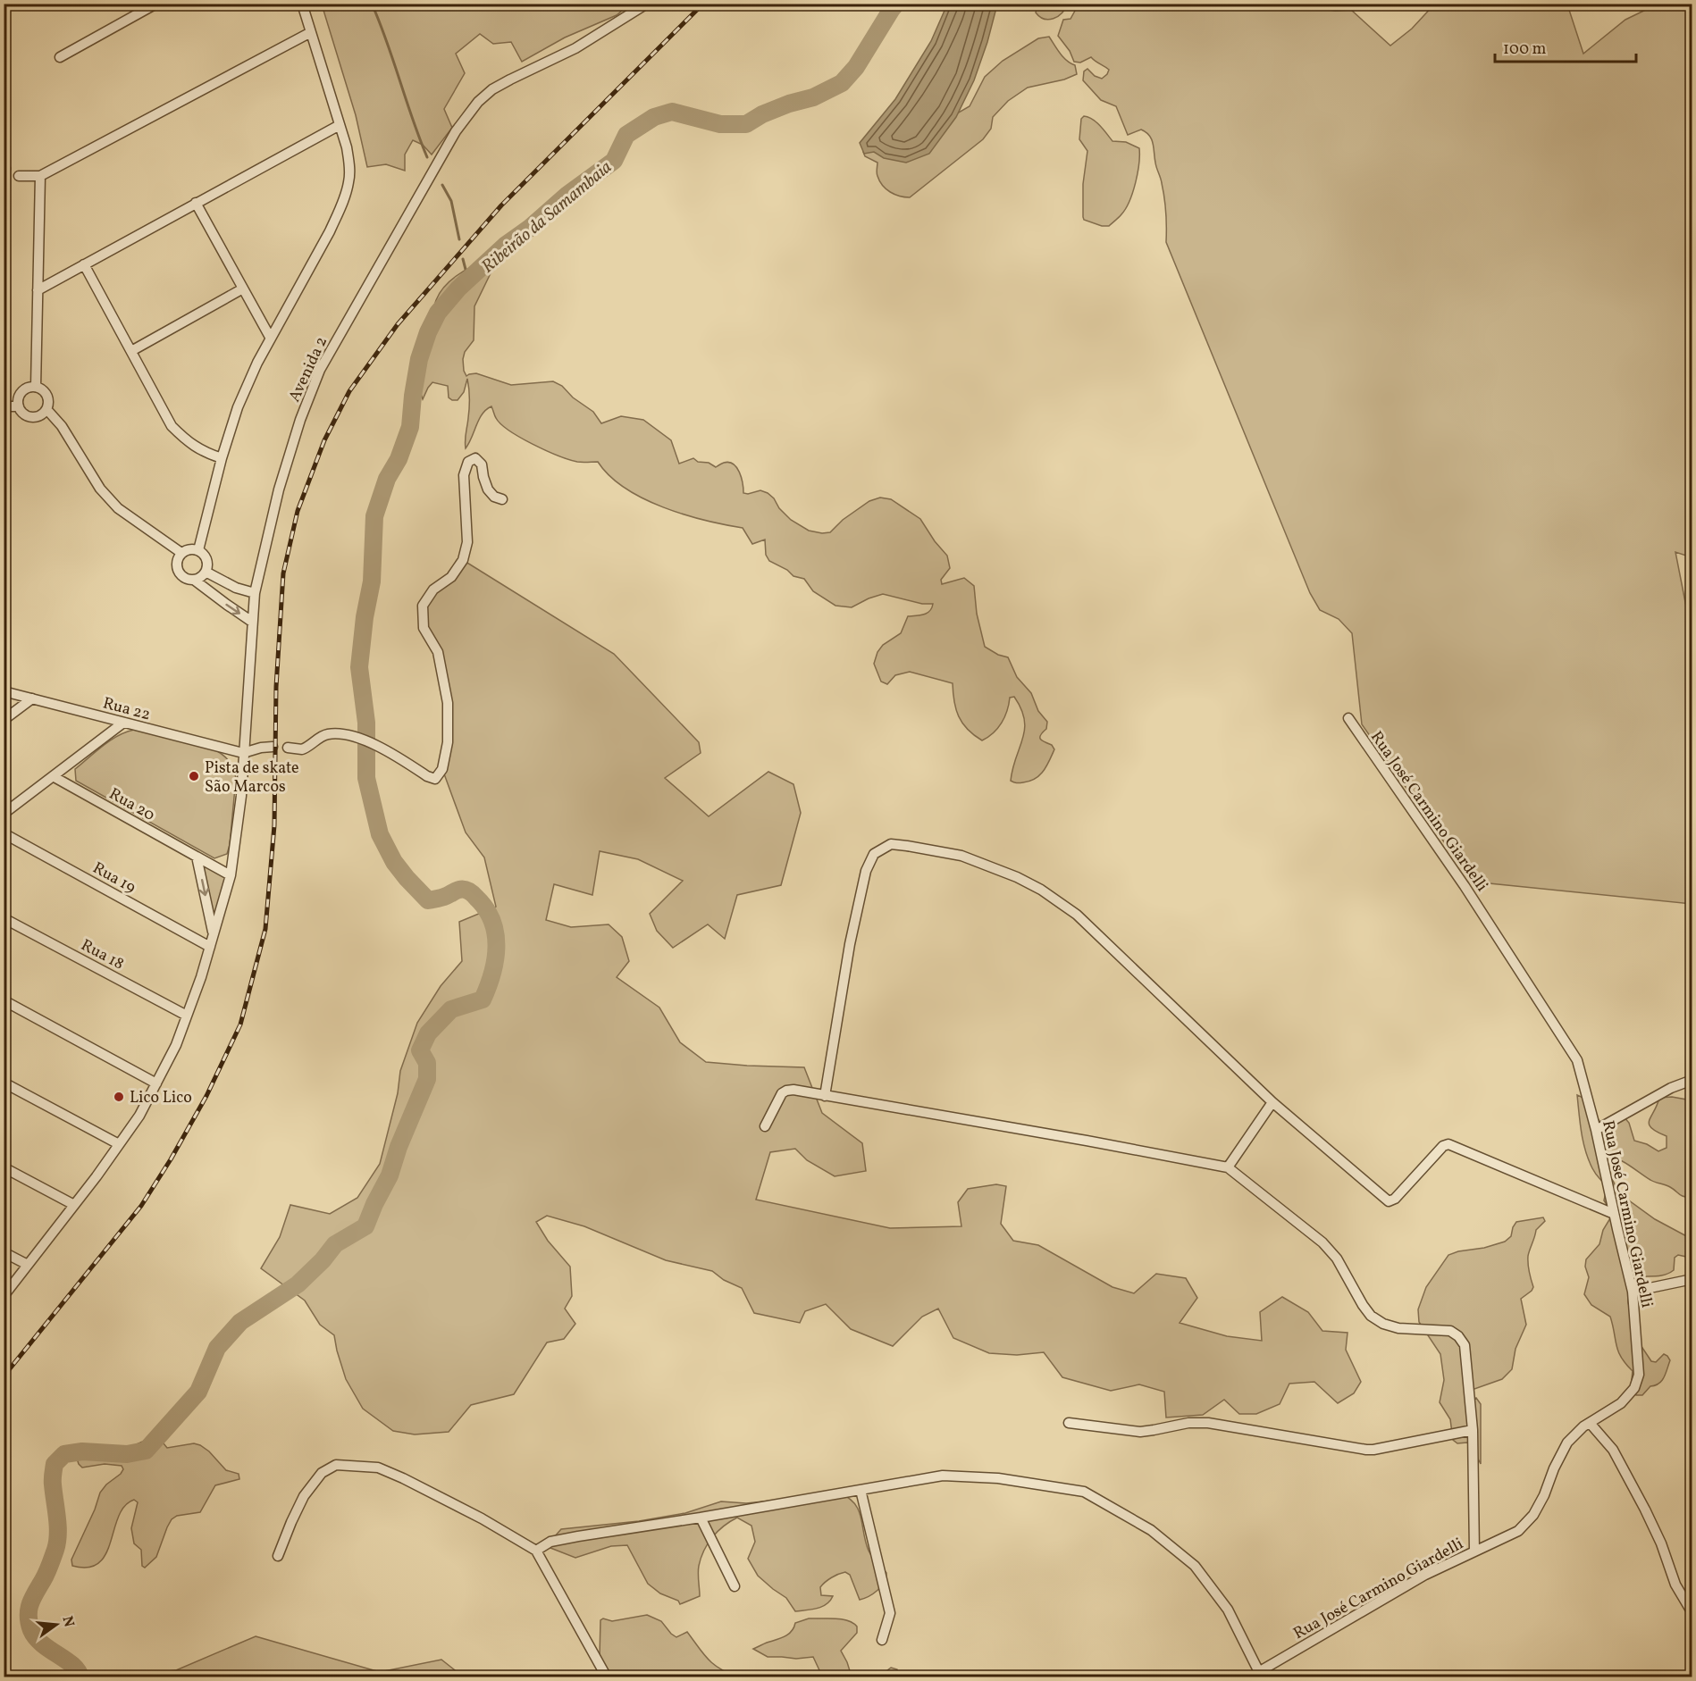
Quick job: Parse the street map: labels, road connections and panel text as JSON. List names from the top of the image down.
{
  "streets": {
    "street": [
      "Avenida 2",
      "Rua 22",
      "Rua 20",
      "Rua José Carmino Giardelli",
      "Rua 19",
      "Rua 18"
    ]
  },
  "crossings": [
    ["Avenida 2", "Rua 22"],
    ["Avenida 2", "Rua 20"],
    ["Avenida 2", "Rua 19"],
    ["Avenida 2", "Rua 18"]
  ],
  "water": ["Ribeirão da Samambaia"],
  "places": ["Pista de skate São Marcos", "Lico Lico"],
  "scale_bar": "100 m",
  "north": "right"
}
